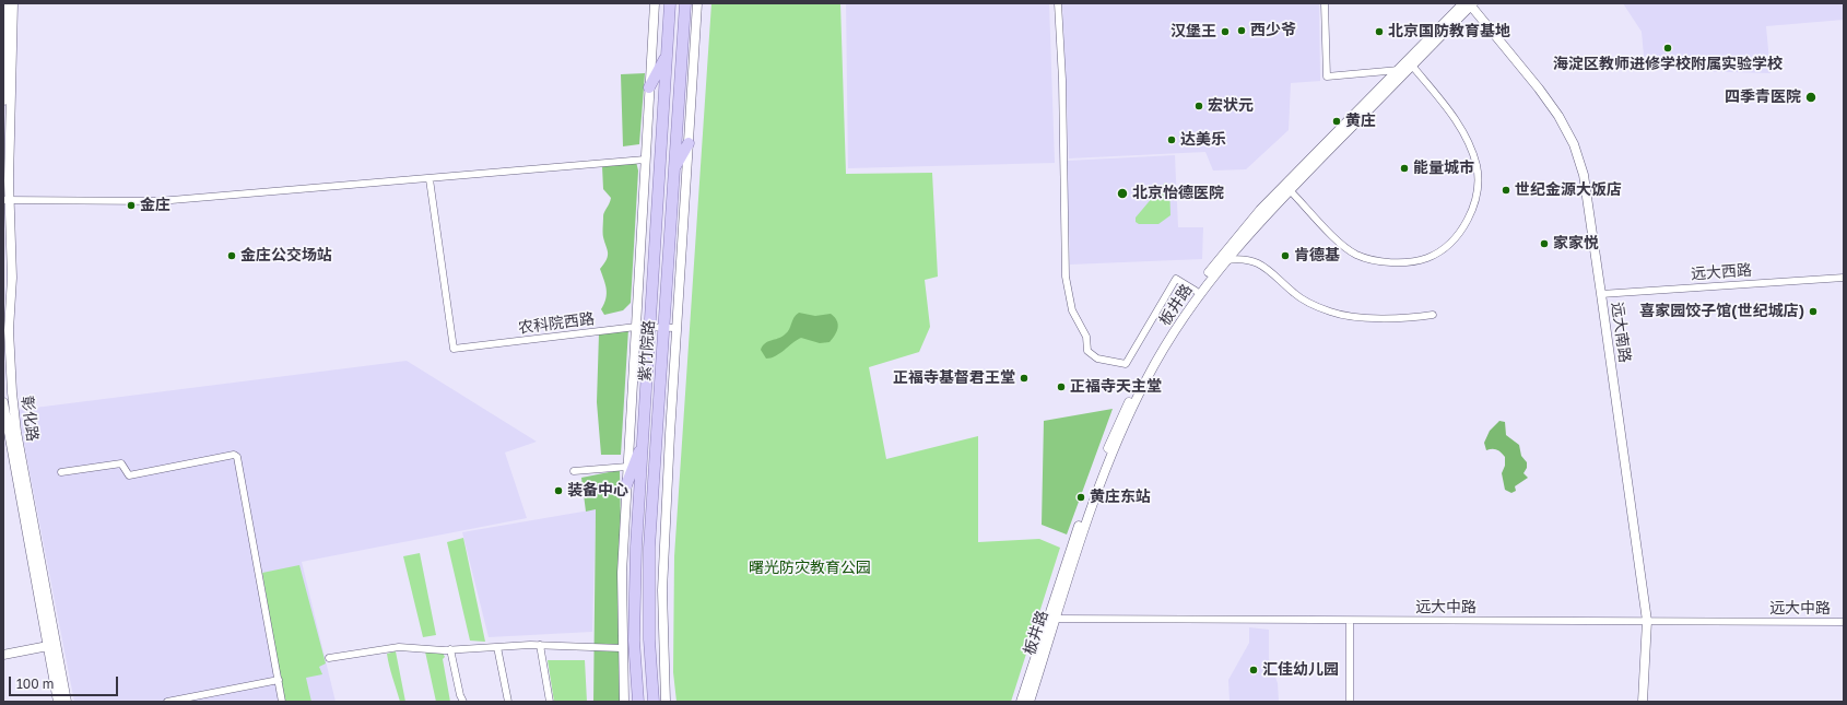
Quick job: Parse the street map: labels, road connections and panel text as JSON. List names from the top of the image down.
{
  "streets": {
    "main road": ["紫竹院路"],
    "street": [
      "远大西路",
      "板井路",
      "农科院西路",
      "远大南路",
      "彰化路",
      "远大中路"
    ]
  },
  "crossings": [
    ["远大西路", "远大南路"],
    ["板井路", "远大南路"],
    ["板井路", "远大中路"],
    ["农科院西路", "紫竹院路"],
    ["远大南路", "远大中路"]
  ],
  "parks": ["曙光防灾教育公园"],
  "places": [
    "西少爷",
    "汉堡王",
    "北京国防教育基地",
    "海淀区教师进修学校附属实验学校",
    "四季青医院",
    "宏状元",
    "黄庄",
    "达美乐",
    "能量城市",
    "世纪金源大饭店",
    "北京怡德医院",
    "金庄",
    "家家悦",
    "金庄公交场站",
    "肯德基",
    "喜家园饺子馆(世纪城店)",
    "正福寺基督君王堂",
    "正福寺天主堂",
    "装备中心",
    "黄庄东站",
    "汇佳幼儿园"
  ],
  "scale_bar": "100 m"
}
